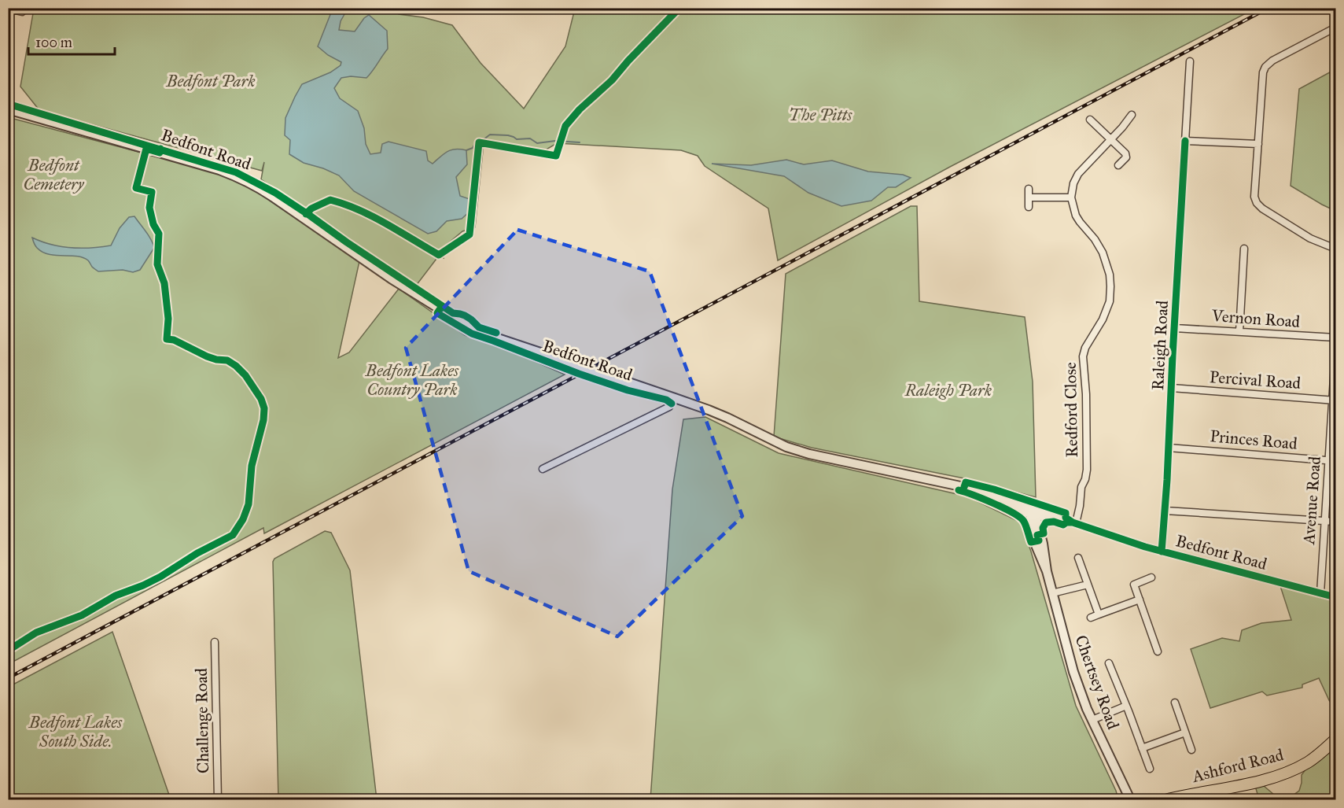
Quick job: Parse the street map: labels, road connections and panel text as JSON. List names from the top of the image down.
{
  "streets": {
    "main road": ["Ashford Road"],
    "street": [
      "Bedfont Road",
      "Vernon Road",
      "Raleigh Road",
      "Percival Road",
      "Redford Close",
      "Princes Road",
      "Avenue Road",
      "Chertsey Road",
      "Challenge Road"
    ]
  },
  "crossings": [
    ["Bedfont Road", "Raleigh Road"],
    ["Bedfont Road", "Redford Close"],
    ["Bedfont Road", "Avenue Road"],
    ["Bedfont Road", "Chertsey Road"],
    ["Vernon Road", "Raleigh Road"],
    ["Raleigh Road", "Percival Road"],
    ["Raleigh Road", "Princes Road"],
    ["Percival Road", "Avenue Road"],
    ["Princes Road", "Avenue Road"]
  ],
  "parks": [
    "Bedfont Park",
    "The Pitts",
    "Bedfont Cemetery",
    "Bedfont Lakes Country Park",
    "Raleigh Park",
    "Bedfont Lakes South Side."
  ],
  "scale_bar": "100 m"
}
